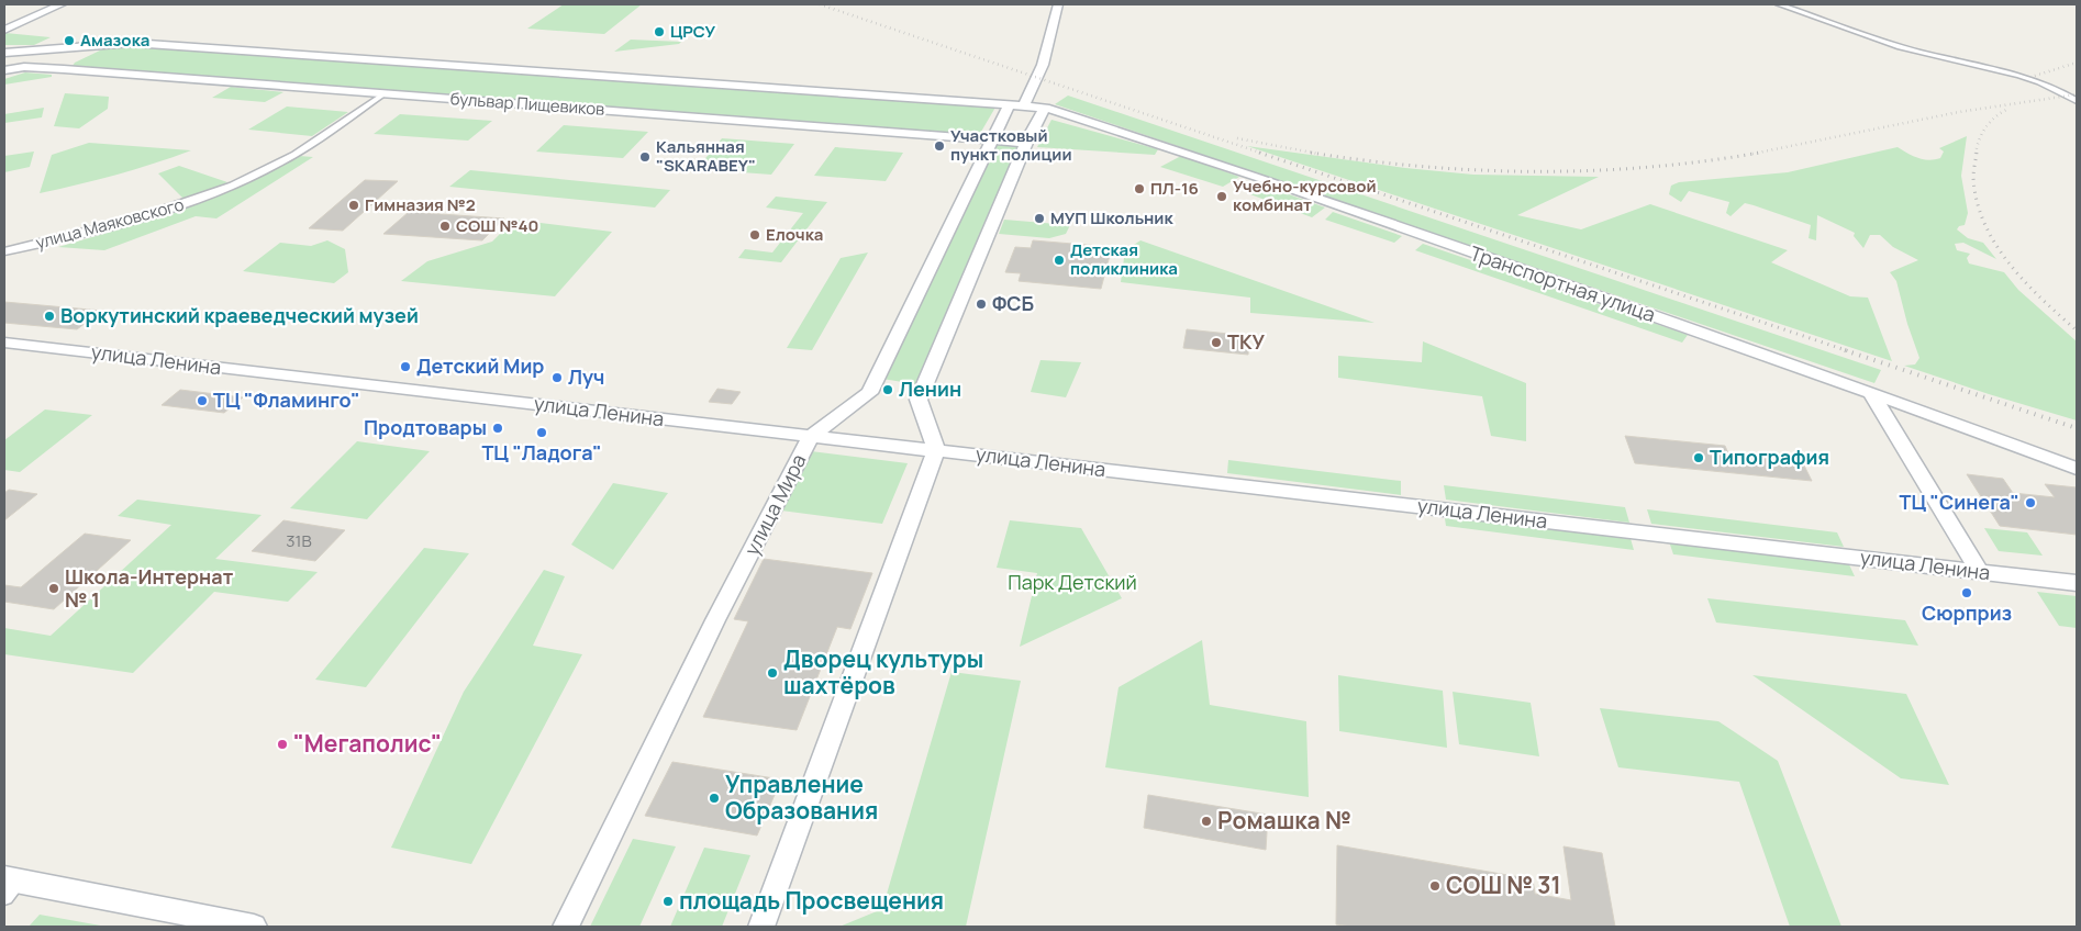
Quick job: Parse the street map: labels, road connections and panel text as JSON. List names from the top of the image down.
{
  "streets": {
    "main road": [
      "бульвар Пищевиков",
      "Транспортная улица",
      "улица Ленина",
      "улица Мира"
    ],
    "street": ["улица Маяковского"]
  },
  "crossings": [
    ["бульвар Пищевиков", "улица Маяковского"],
    ["бульвар Пищевиков", "Транспортная улица"],
    ["бульвар Пищевиков", "улица Мира"],
    ["улица Ленина", "улица Мира"]
  ],
  "parks": ["Парк Детский"],
  "places": [
    "ЦРСУ",
    "Амазока",
    "Участковый пункт полиции",
    "Кальянная \"SKARABEY\"",
    "ПЛ-16",
    "Учебно-курсовой комбинат",
    "Гимназия №2",
    "МУП Школьник",
    "СОШ №40",
    "Елочка",
    "Детская поликлиника",
    "ФСБ",
    "Воркутинский краеведческий музей",
    "ТКУ",
    "Детский Мир",
    "Луч",
    "Ленин",
    "ТЦ \"Фламинго\"",
    "Продтовары",
    "ТЦ \"Ладога\"",
    "Типография",
    "ТЦ \"Синега\"",
    "Школа-Интернат № 1",
    "Сюрприз",
    "Дворец культуры шахтёров",
    "\"Мегаполис\"",
    "Управление Образования",
    "Ромашка №",
    "СОШ № 31",
    "площадь Просвещения"
  ],
  "house_numbers": ["31В"]
}
